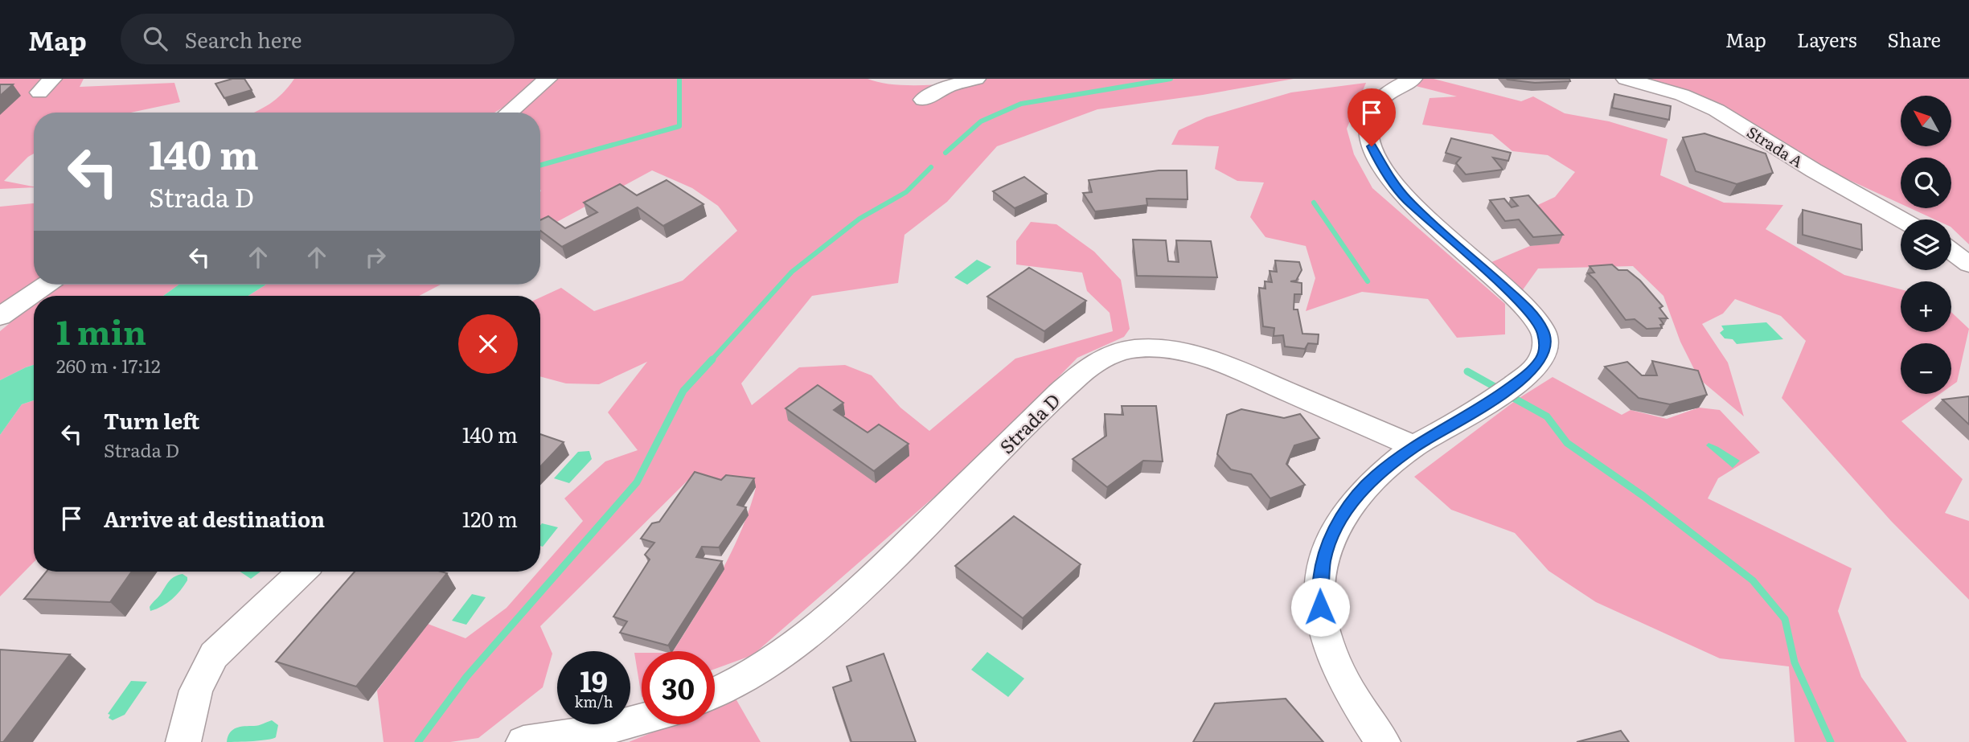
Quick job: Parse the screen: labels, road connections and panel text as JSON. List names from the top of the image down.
{
  "streets": {
    "street": ["Strada A", "Strada D"]
  },
  "north": "top left",
  "page": {
    "header": "Map",
    "search": "Search here",
    "nav": ["Map", "Layers", "Share"],
    "map_buttons": ["+", "−"],
    "turn": ["140 m", "Strada D"],
    "heading": ["1 min", "260 m · 17:12"],
    "list": [
      {
        "name": "Turn left",
        "note": "Strada D",
        "value": "140 m"
      },
      {
        "name": "Arrive at destination",
        "value": "120 m"
      }
    ],
    "speed": "19 km/h",
    "limit": "30"
  }
}
